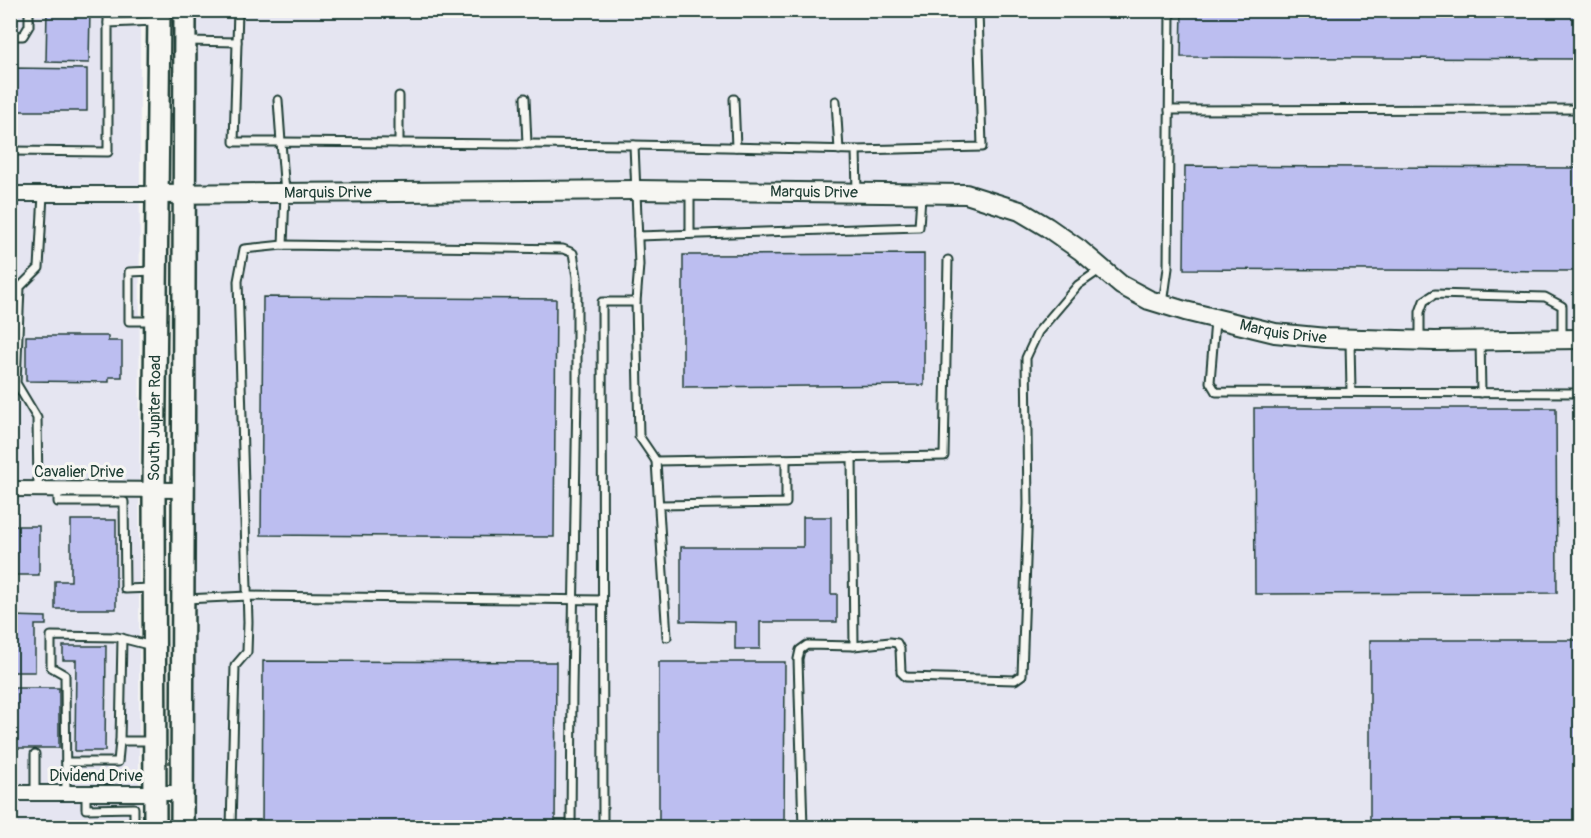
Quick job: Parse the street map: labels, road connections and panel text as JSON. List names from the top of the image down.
{
  "streets": {
    "main road": ["South Jupiter Road"],
    "street": ["Marquis Drive", "Cavalier Drive", "Dividend Drive"]
  },
  "crossings": [
    ["Marquis Drive", "South Jupiter Road"],
    ["South Jupiter Road", "Cavalier Drive"],
    ["South Jupiter Road", "Dividend Drive"]
  ]
}
